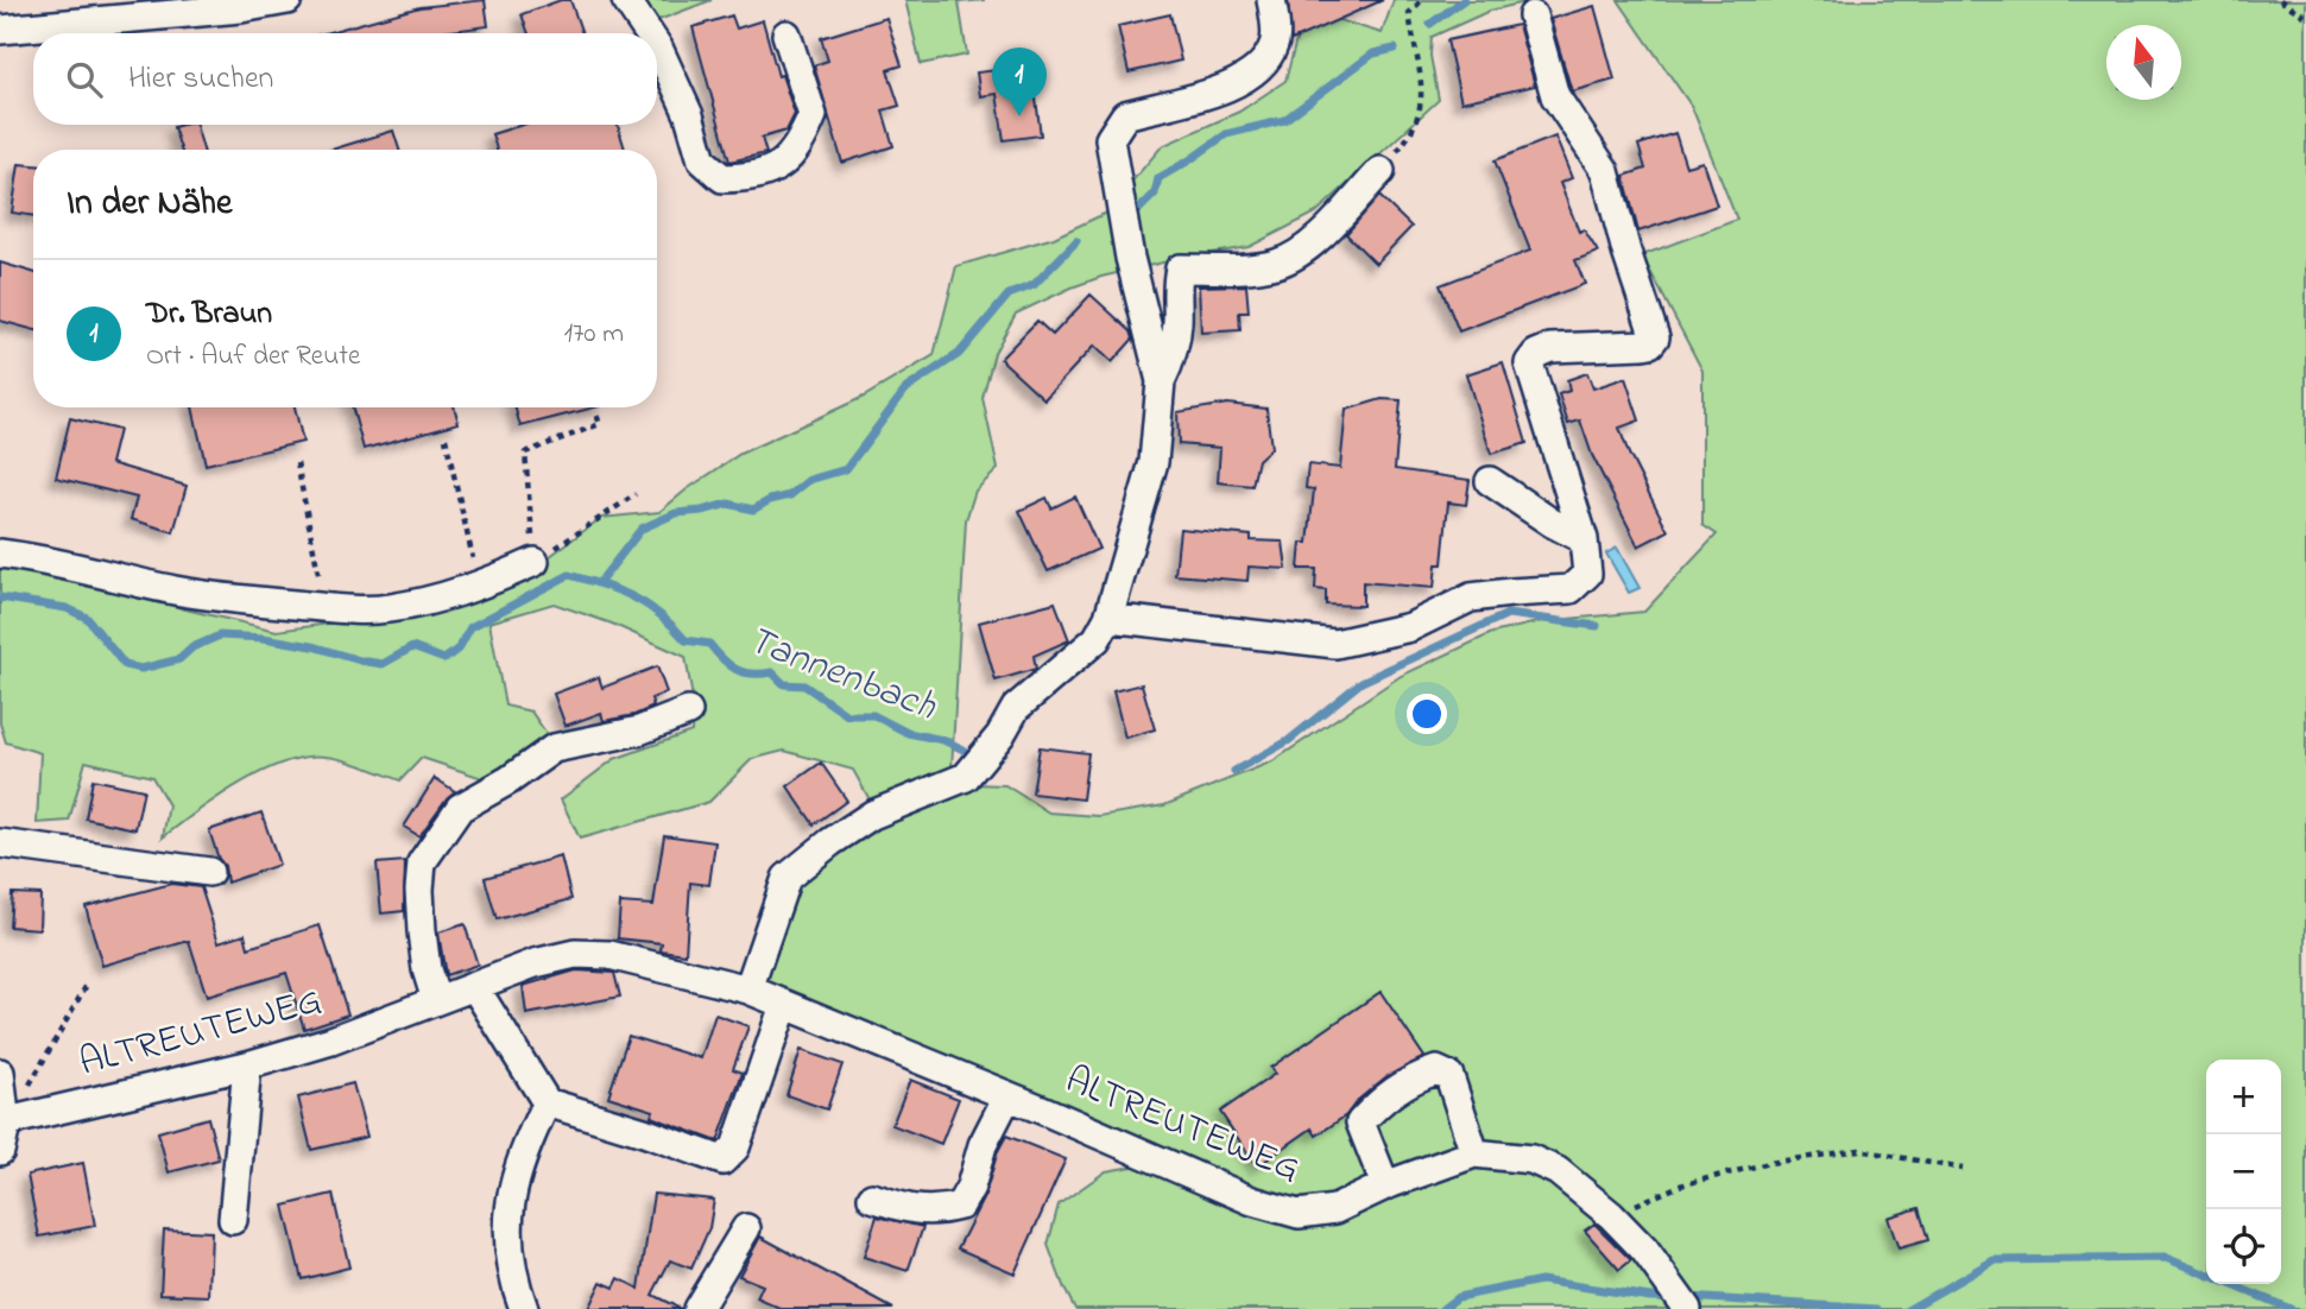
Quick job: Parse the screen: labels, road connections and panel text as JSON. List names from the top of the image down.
{
  "streets": {
    "street": ["ALTREUTEWEG"]
  },
  "water": ["Tannenbach"],
  "north": "top",
  "page": {
    "search": "Hier suchen",
    "pins": "1",
    "heading": "In der Nähe",
    "list": [
      {
        "mark": "1",
        "name": "Dr. Braun",
        "note": "Ort · Auf der Reute",
        "value": "170 m"
      }
    ],
    "map_buttons": ["+", "−"]
  }
}
